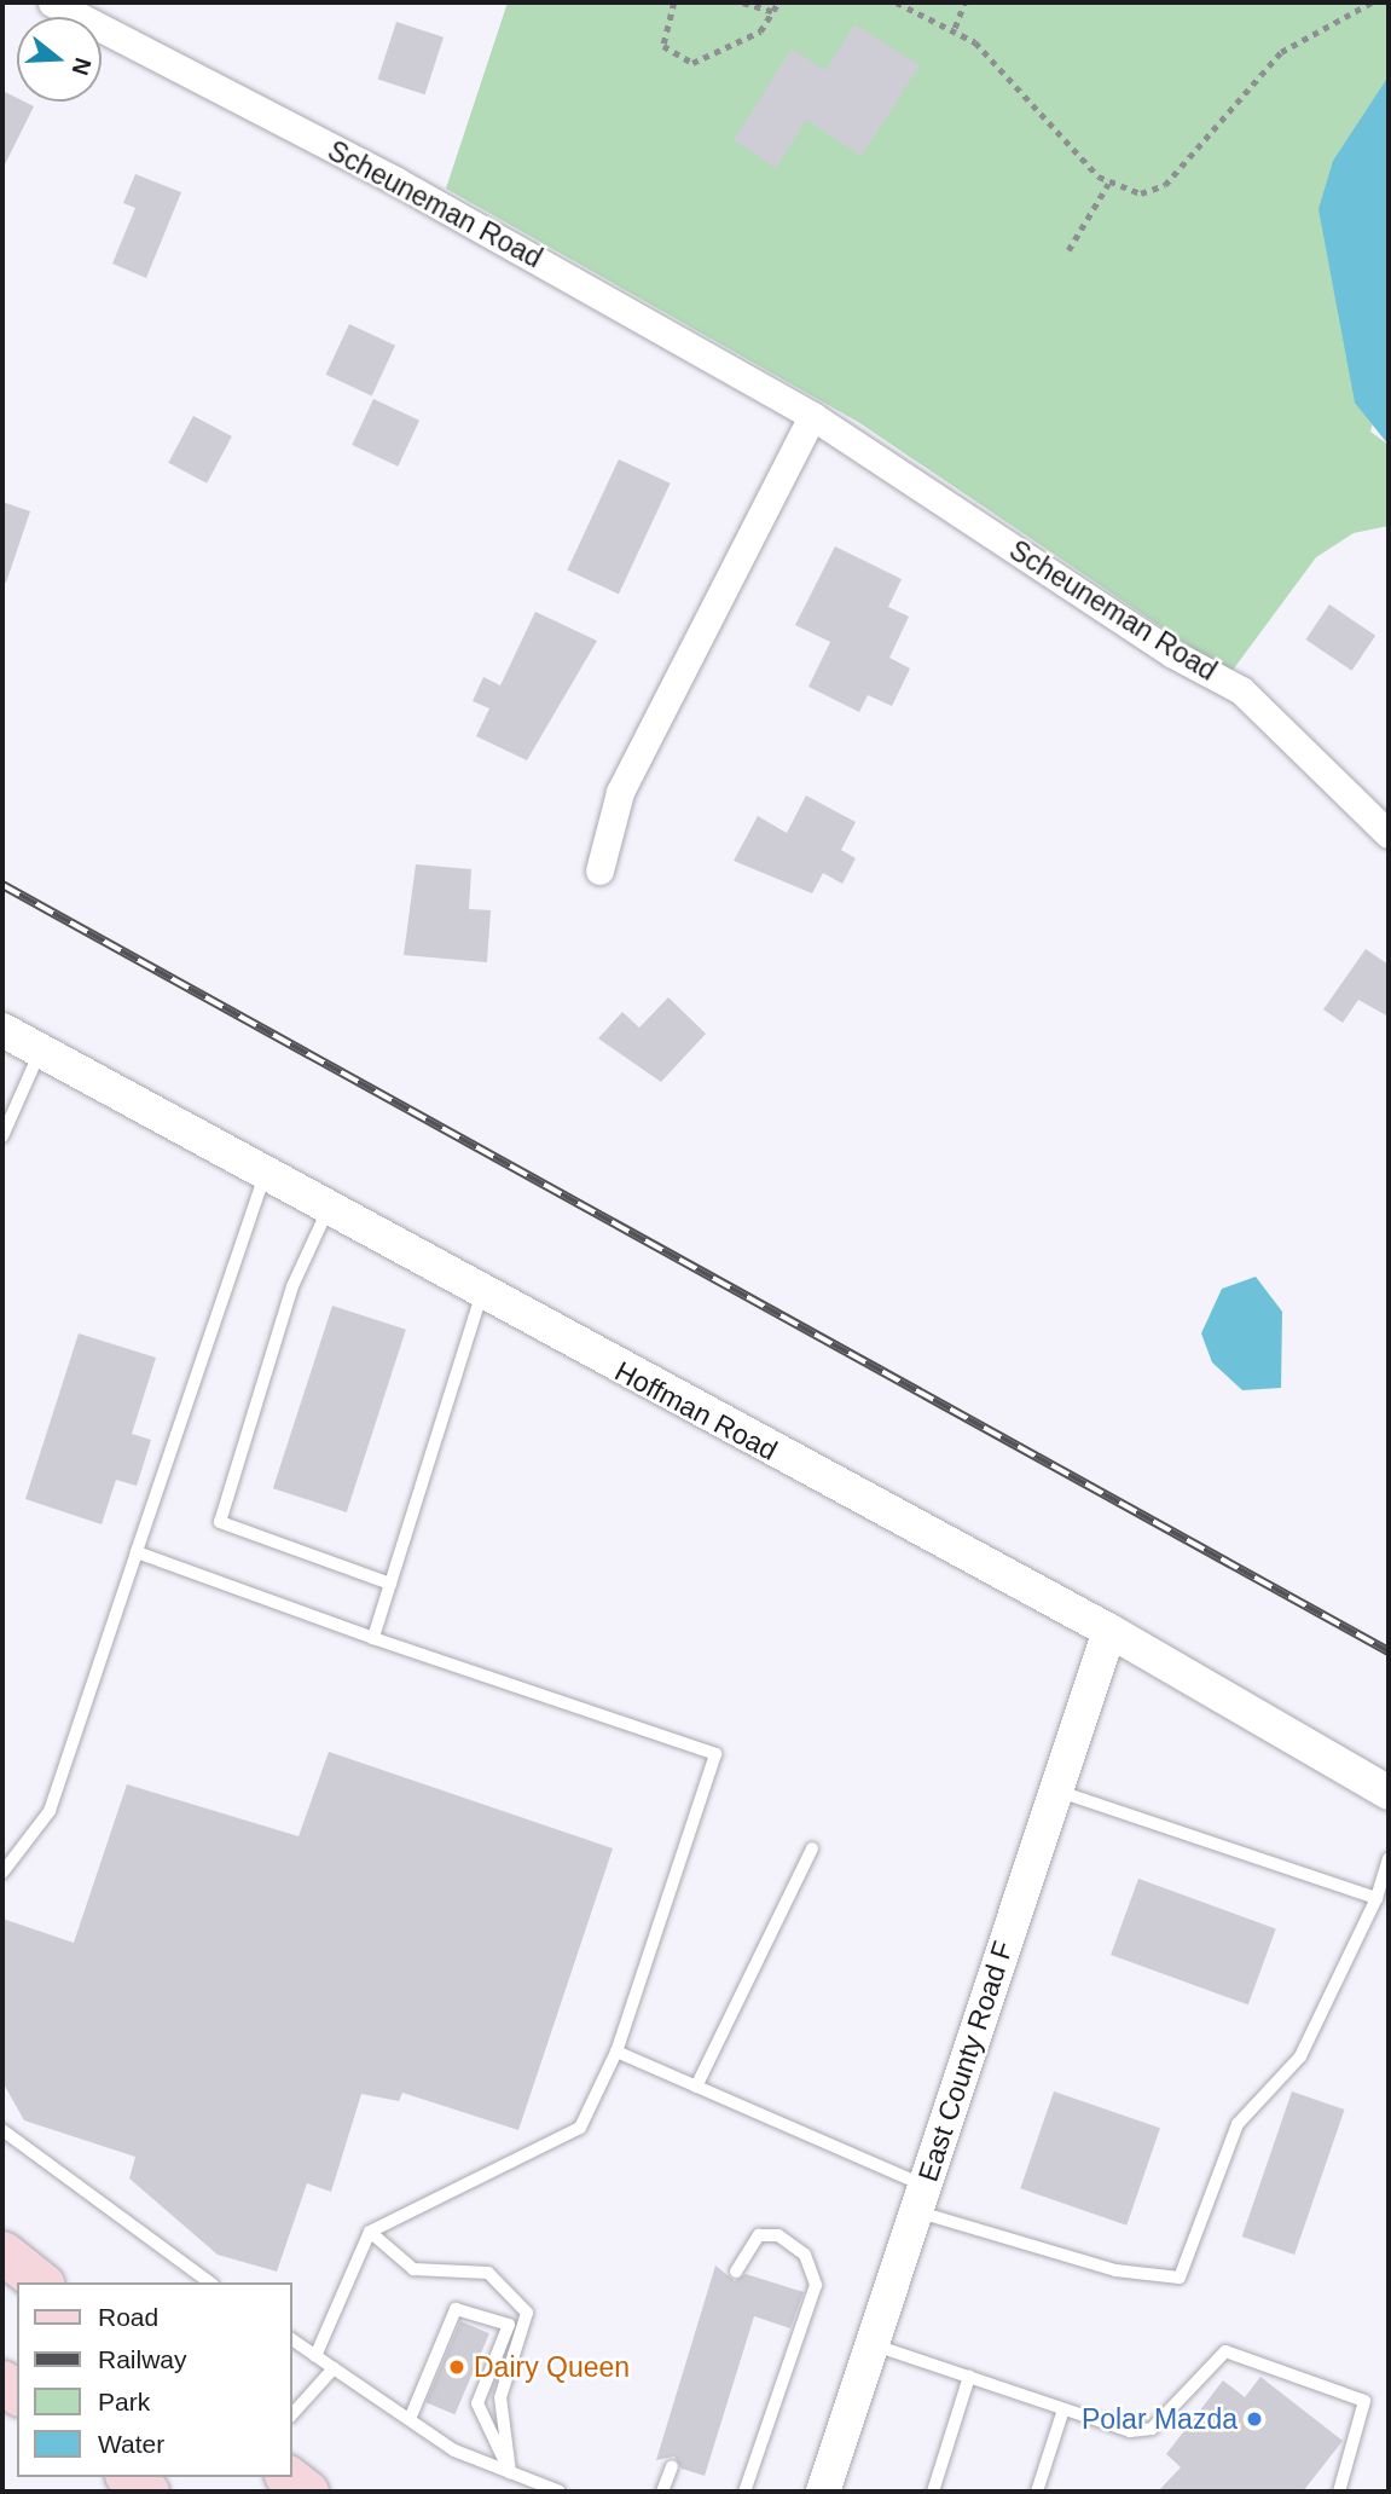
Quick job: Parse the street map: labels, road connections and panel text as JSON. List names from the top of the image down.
{
  "streets": {
    "street": ["Scheuneman Road", "Hoffman Road", "East County Road F"]
  },
  "crossings": [
    ["Hoffman Road", "East County Road F"]
  ],
  "places": ["Dairy Queen", "Polar Mazda"],
  "legend": [
    "Road",
    "Railway",
    "Park",
    "Water"
  ],
  "north": "right"
}
